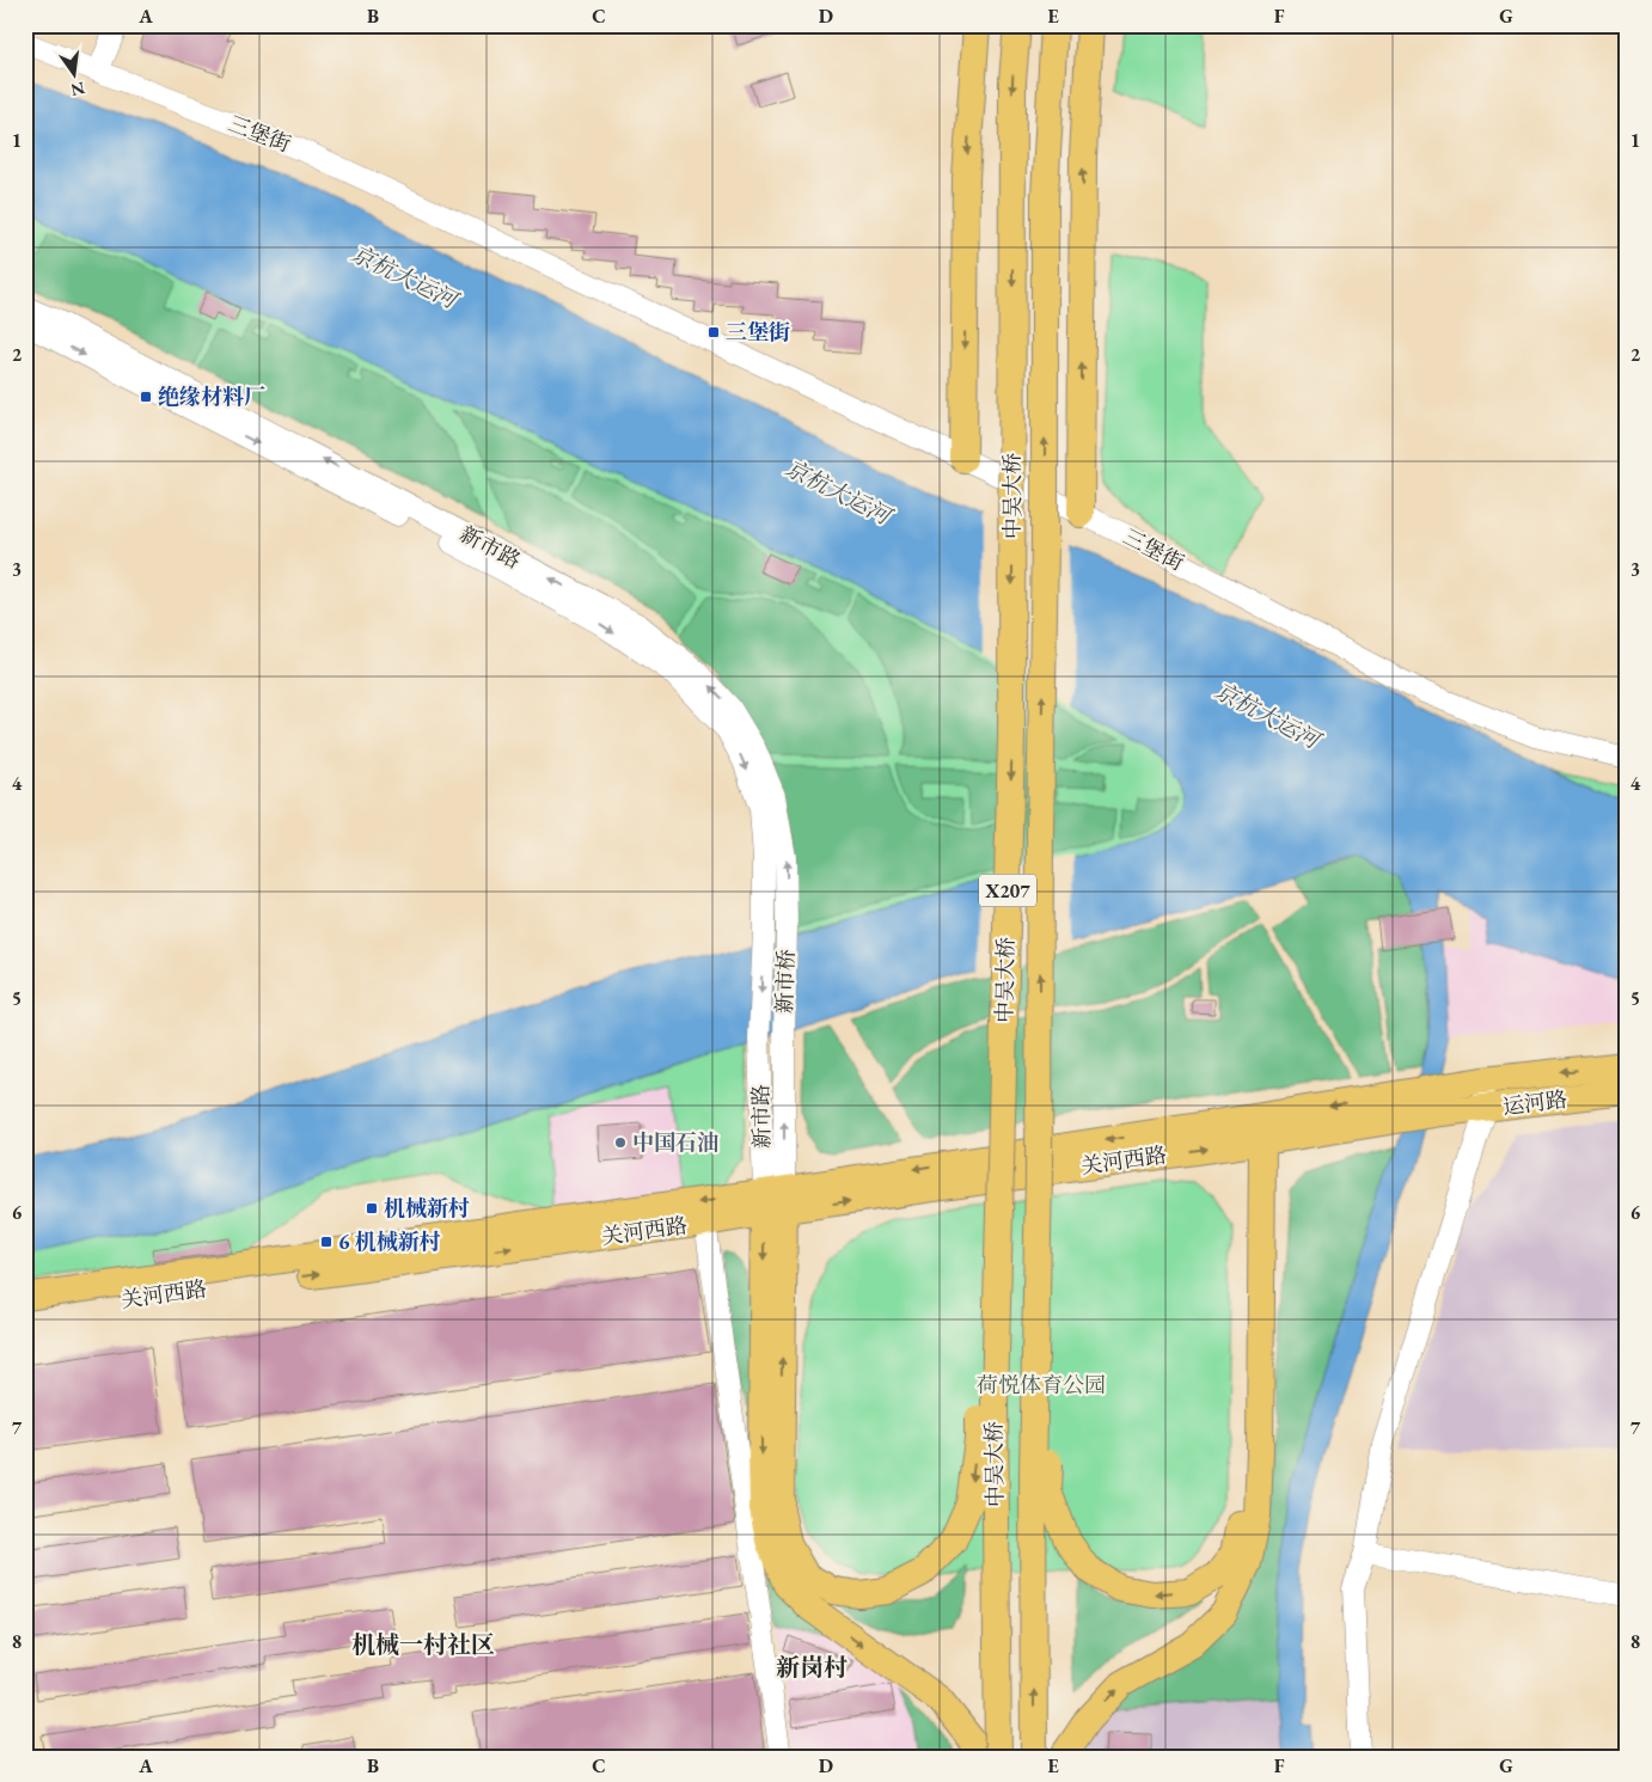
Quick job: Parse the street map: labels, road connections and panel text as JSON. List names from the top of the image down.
{
  "streets": {
    "main road": [
      "中吴大桥",
      "X207",
      "运河路",
      "关河西路"
    ],
    "street": ["三堡街", "新市路", "新市桥"]
  },
  "crossings": [
    ["新市路", "新市桥"],
    ["新市路", "关河西路"],
    ["运河路", "关河西路"]
  ],
  "districts": ["机械一村社区", "新岗村"],
  "water": ["京杭大运河"],
  "parks": ["荷悦体育公园"],
  "places": {
    "transit": [
      "三堡街",
      "绝缘材料厂",
      "机械新村",
      "6 机械新村"
    ],
    "other": ["中国石油"]
  },
  "north": "bottom",
  "grid": {
    "columns": [
      "A",
      "B",
      "C",
      "D",
      "E",
      "F",
      "G"
    ],
    "rows": [
      "1",
      "2",
      "3",
      "4",
      "5",
      "6",
      "7",
      "8"
    ]
  }
}
